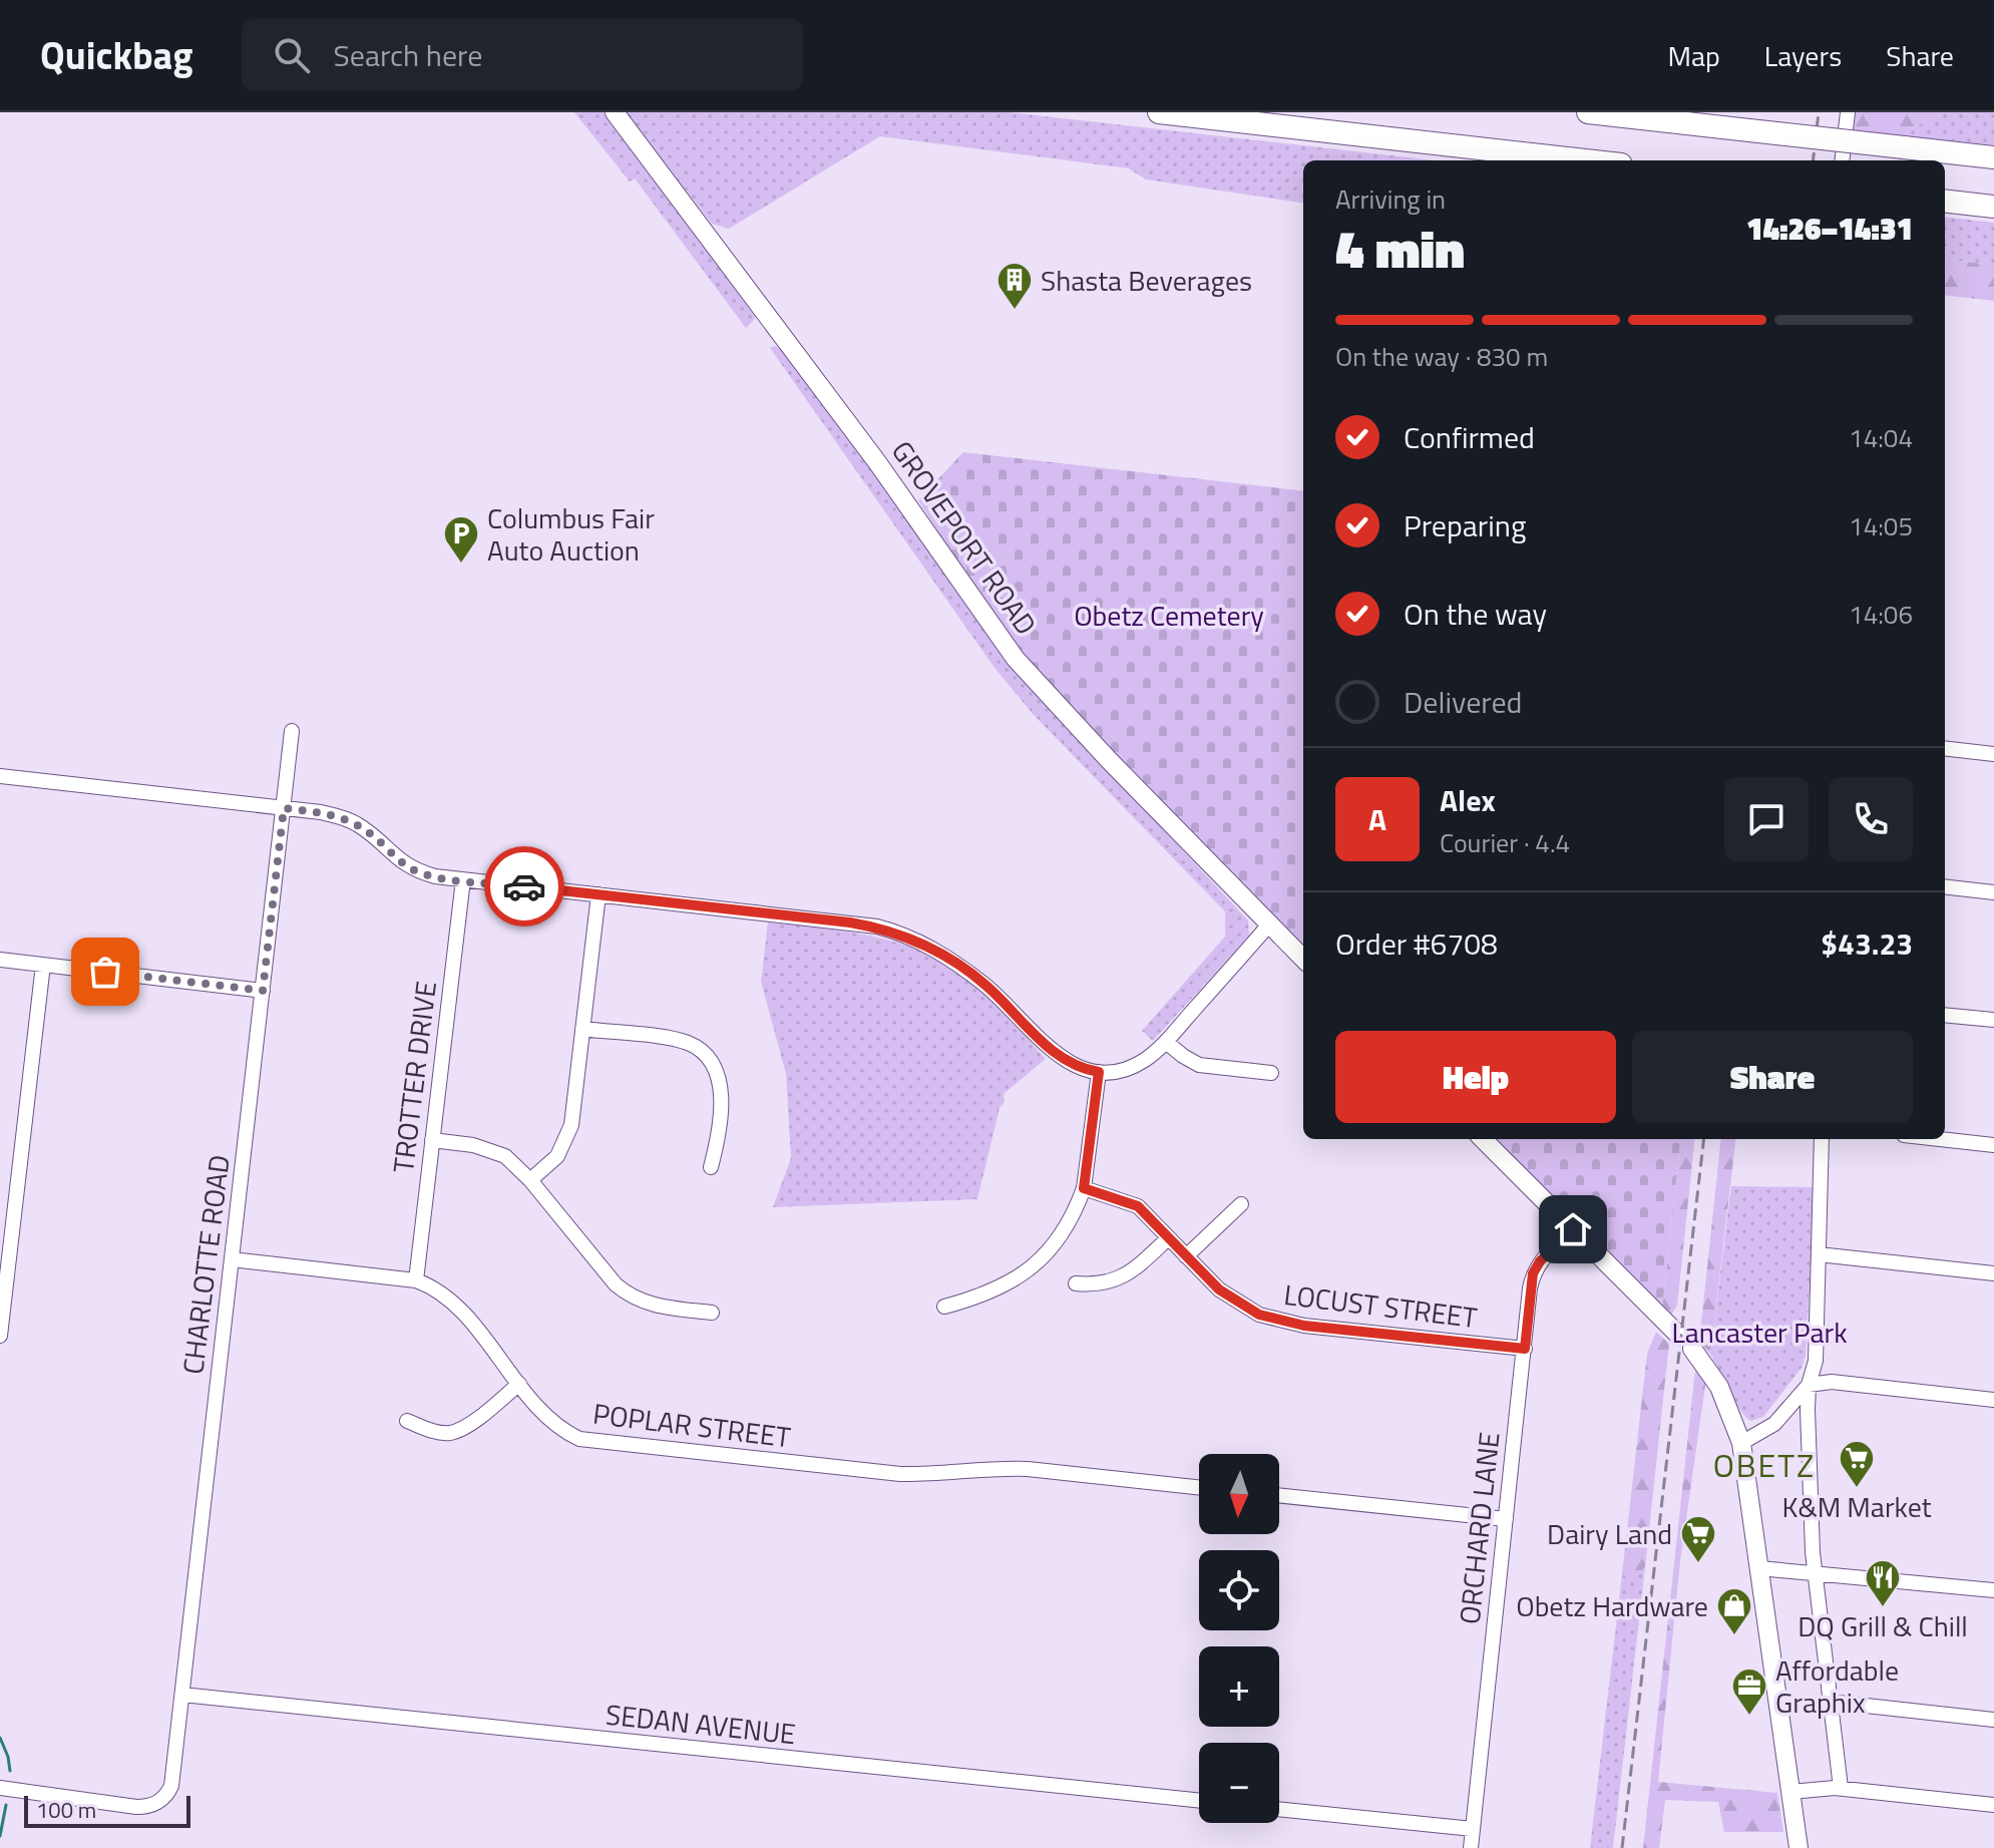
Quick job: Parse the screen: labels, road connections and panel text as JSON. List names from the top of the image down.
{
  "streets": {
    "main road": ["GROVEPORT ROAD"],
    "street": [
      "TROTTER DRIVE",
      "CHARLOTTE ROAD",
      "LOCUST STREET",
      "POPLAR STREET",
      "ORCHARD LANE",
      "SEDAN AVENUE"
    ]
  },
  "crossings": [
    ["TROTTER DRIVE", "POPLAR STREET"],
    ["CHARLOTTE ROAD", "POPLAR STREET"],
    ["CHARLOTTE ROAD", "SEDAN AVENUE"],
    ["LOCUST STREET", "ORCHARD LANE"]
  ],
  "districts": ["OBETZ"],
  "parks": ["Obetz Cemetery", "Lancaster Park"],
  "places": {
    "building": ["Shasta Beverages"],
    "parking": ["Columbus Fair Auto Auction"],
    "supermarket": ["K&M Market", "Dairy Land"],
    "restaurant": ["DQ Grill & Chill"],
    "shop": ["Obetz Hardware"],
    "office": ["Affordable Graphix"]
  },
  "scale_bar": "100 m",
  "north": "bottom",
  "page": {
    "header": "Quickbag",
    "search": "Search here",
    "nav": ["Map", "Layers", "Share"],
    "heading": ["4 min", "Arriving in", "14:26–14:31"],
    "panel": [
      "Alex",
      "Courier · 4.4",
      "Order #6708",
      "$43.23"
    ],
    "bar": "On the way · 830 m",
    "list": [
      ["Confirmed", "14:04"],
      ["Preparing", "14:05"],
      ["On the way", "14:06"],
      "Delivered"
    ],
    "round": "A",
    "buttons": ["Help", "Share"],
    "map_buttons": ["+", "−"],
    "scale": "100 m"
  }
}
